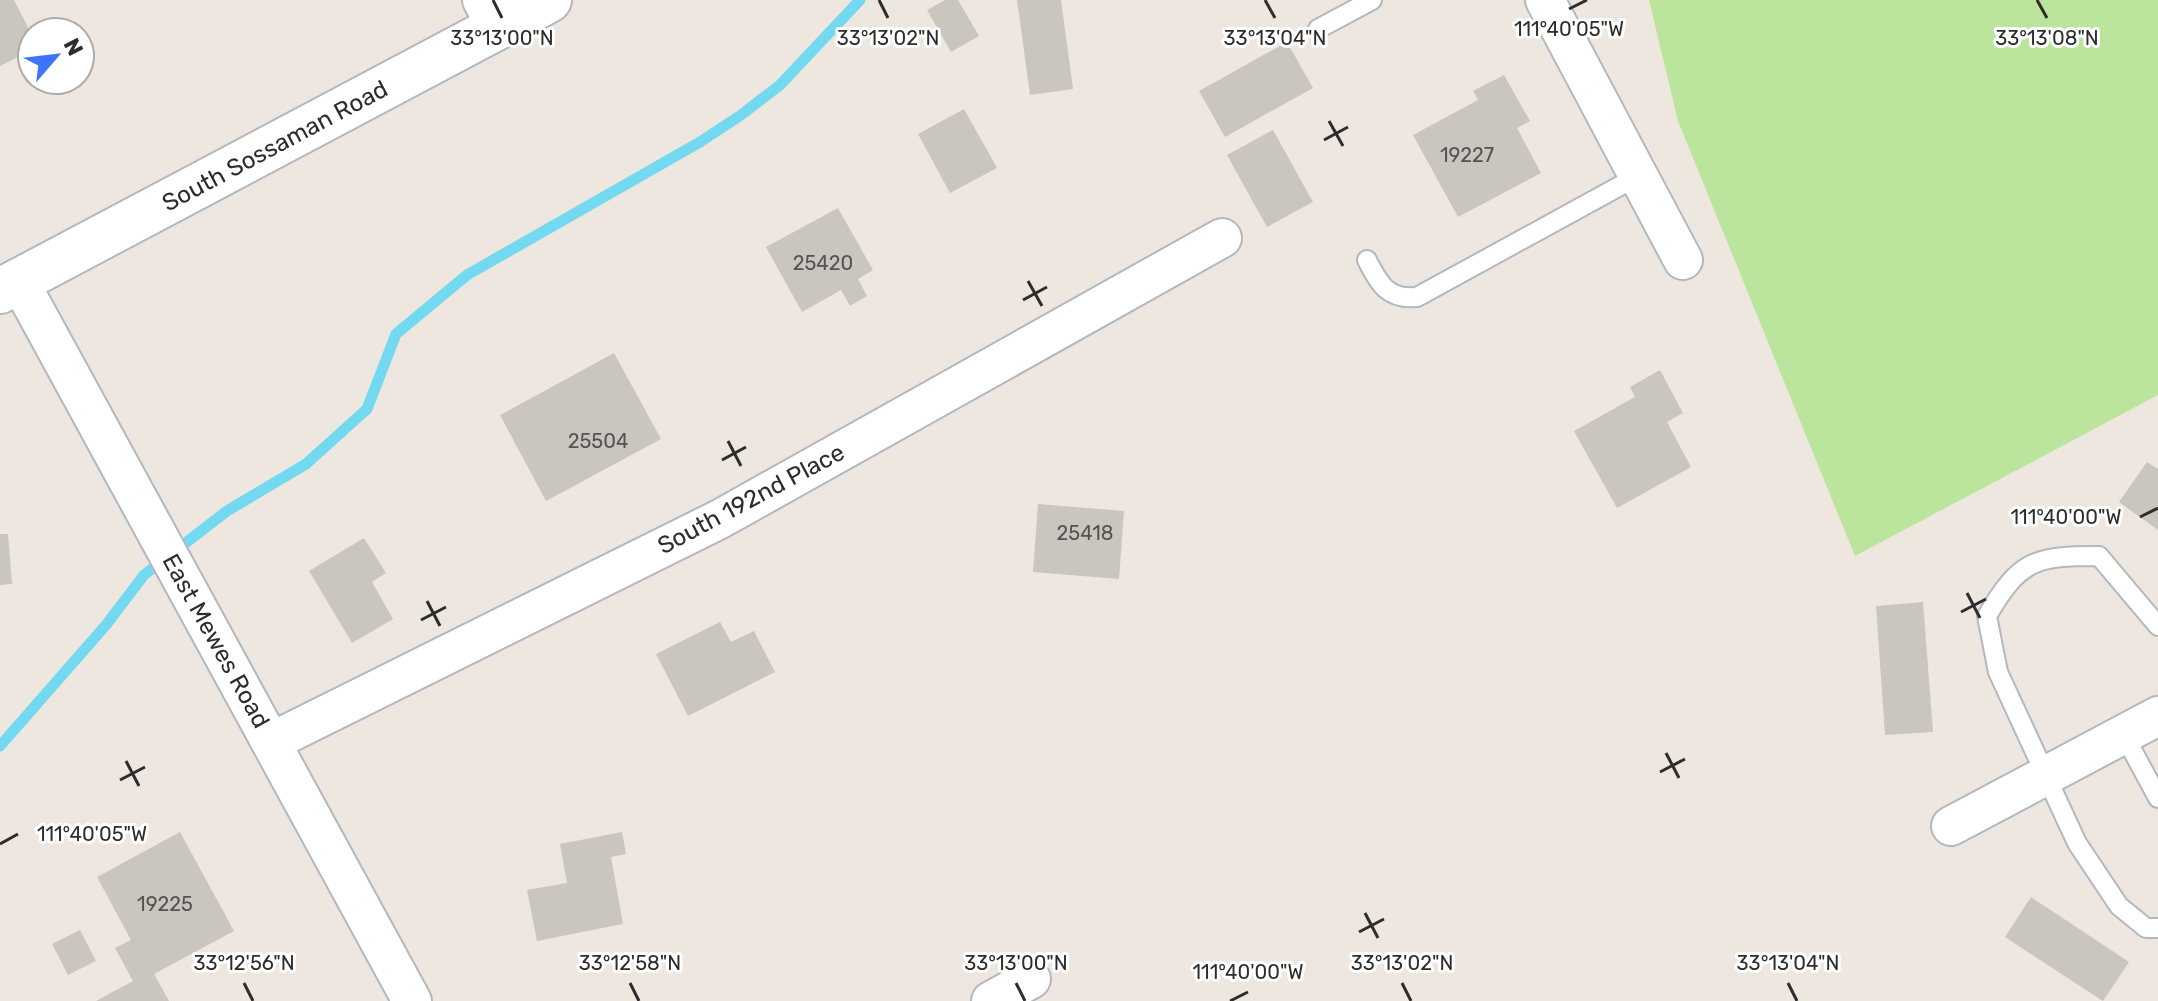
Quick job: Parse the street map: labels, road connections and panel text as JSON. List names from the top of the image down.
{
  "streets": {
    "main road": ["South Sossaman Road"],
    "street": ["South 192nd Place", "East Mewes Road"]
  },
  "crossings": [
    ["South Sossaman Road", "East Mewes Road"],
    ["South 192nd Place", "East Mewes Road"]
  ],
  "house_numbers": [
    "19227",
    "25420",
    "25504",
    "25418",
    "19225"
  ],
  "north": "top right",
  "coordinates": [
    "111°40'05\"W",
    "33°13'00\"N",
    "33°13'02\"N",
    "33°13'04\"N",
    "33°13'08\"N",
    "111°40'00\"W",
    "33°12'56\"N",
    "33°12'58\"N"
  ]
}
